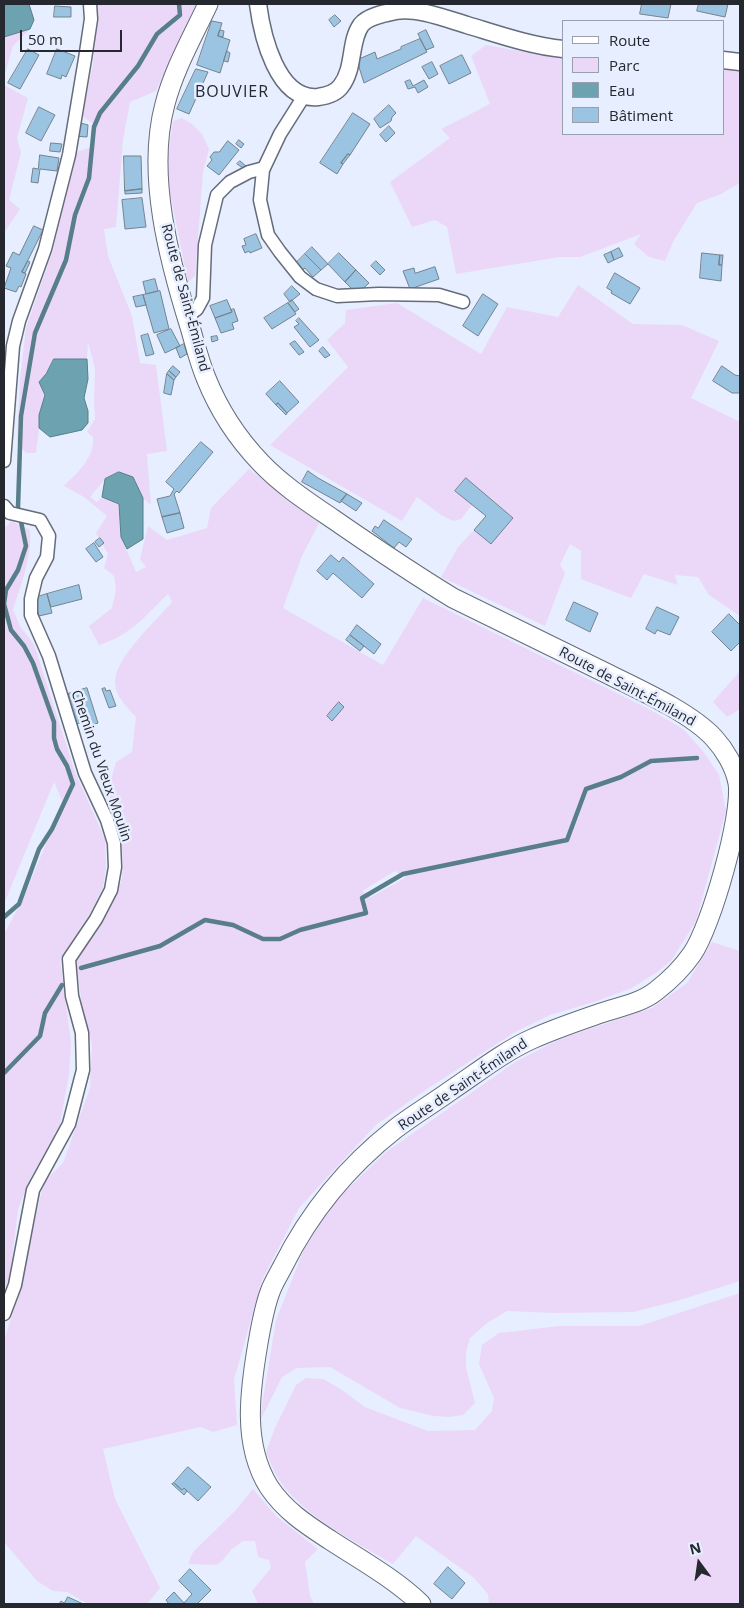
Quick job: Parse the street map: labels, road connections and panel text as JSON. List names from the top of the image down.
{
  "streets": {
    "main road": ["Route de Saint-Émiland"],
    "street": ["Chemin du Vieux Moulin"]
  },
  "districts": ["BOUVIER"],
  "legend": [
    "Route",
    "Parc",
    "Eau",
    "Bâtiment"
  ],
  "scale_bar": "50 m",
  "north": "top"
}
